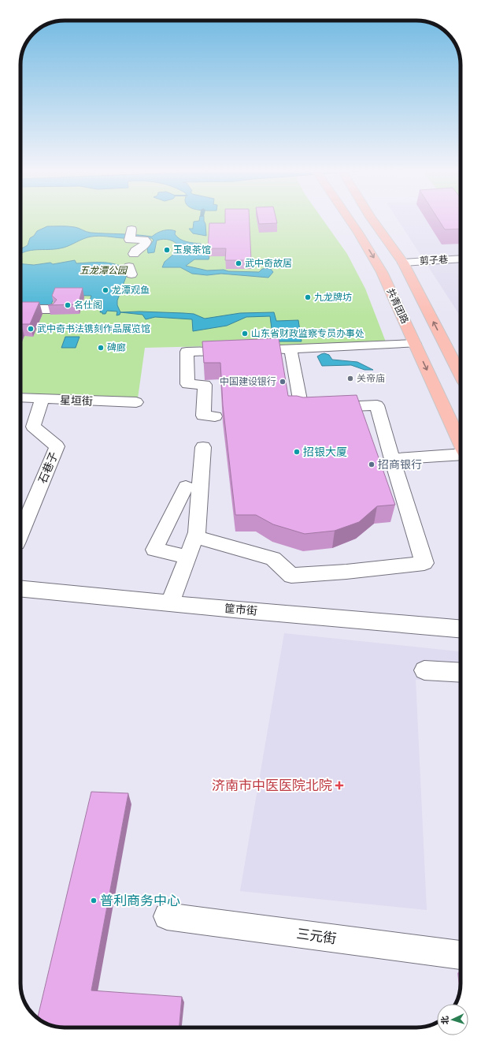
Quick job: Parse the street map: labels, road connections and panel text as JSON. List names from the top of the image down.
{
  "streets": {
    "main road": ["共青团路"],
    "street": [
      "剪子巷",
      "星垣街",
      "石巷子",
      "筐市街",
      "三元街"
    ]
  },
  "crossings": [
    ["星垣街", "石巷子"]
  ],
  "parks": ["五龙潭公园"],
  "places": {
    "other": [
      "玉泉茶馆",
      "武中奇故居",
      "龙潭观鱼",
      "九龙牌坊",
      "名仕阁",
      "武中奇书法镌刻作品展览馆",
      "山东省财政监察专员办事处",
      "碑廊",
      "关帝庙",
      "中国建设银行",
      "招银大厦",
      "招商银行",
      "普利商务中心"
    ],
    "health": ["济南市中医医院北院"]
  },
  "north": "left"
}
